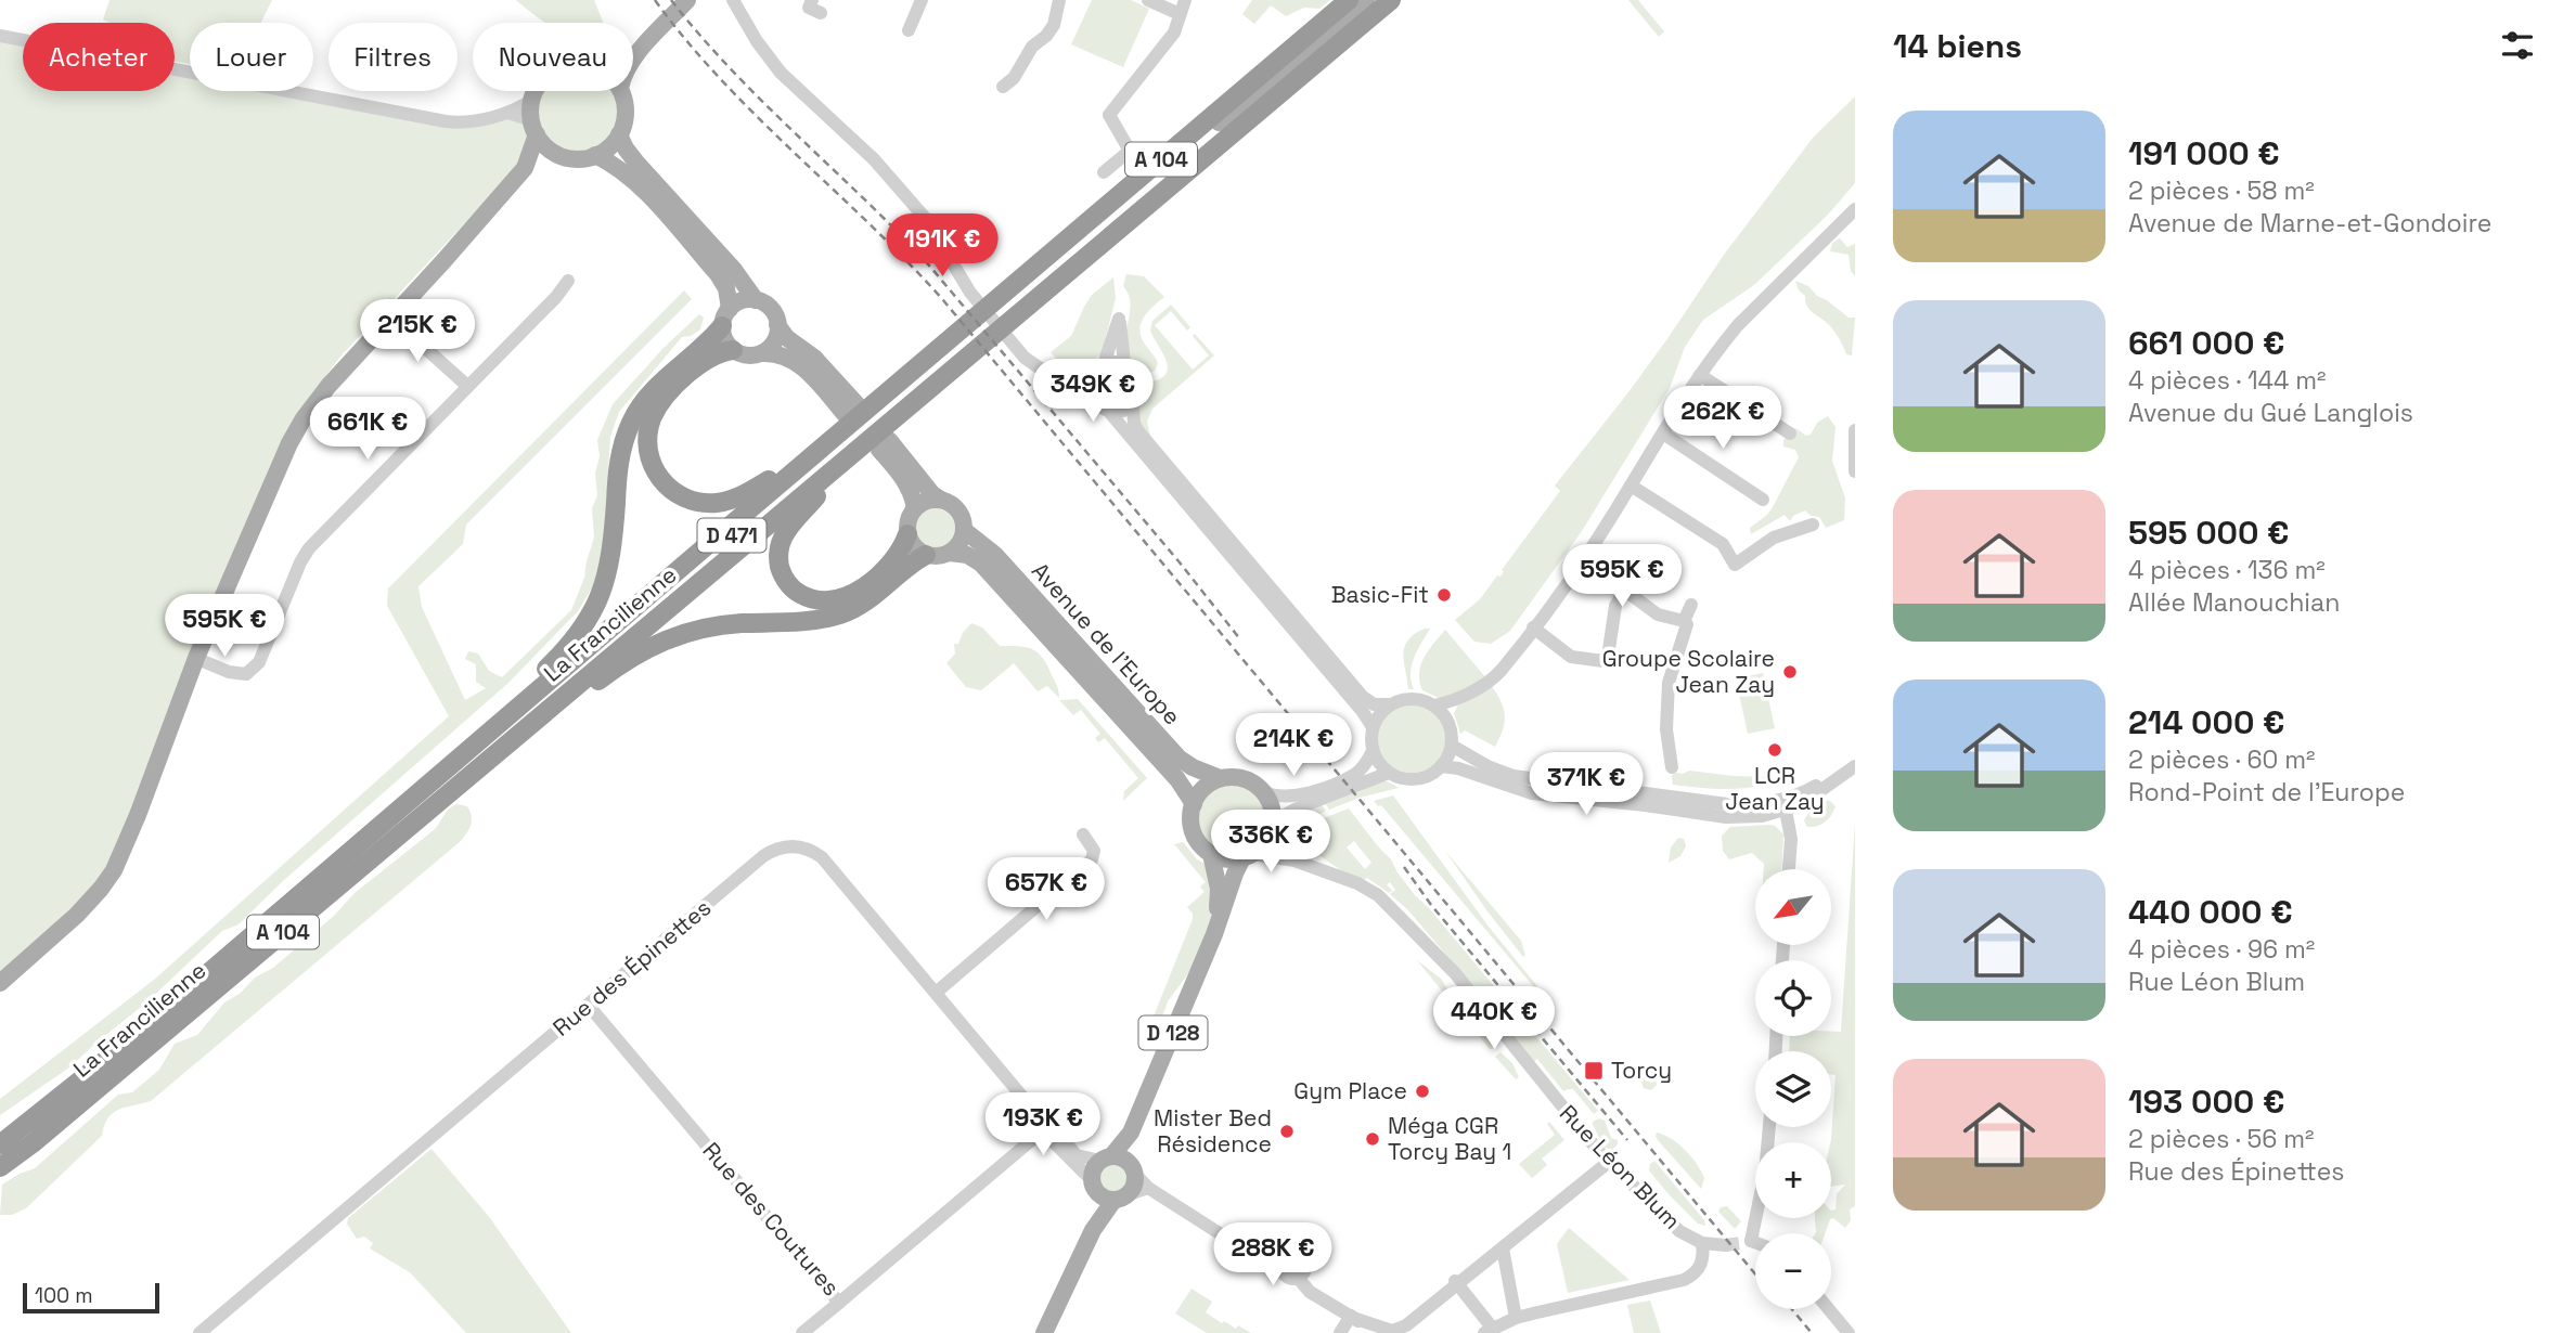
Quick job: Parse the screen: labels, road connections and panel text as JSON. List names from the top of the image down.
{
  "streets": {
    "highway": ["A 104", "La Francilienne"],
    "main road": ["D 471", "Avenue de l'Europe", "D 128"],
    "street": ["Rue des Épinettes", "Rue Léon Blum", "Rue des Coutures"]
  },
  "crossings": [
    ["D 471", "La Francilienne"],
    ["Avenue de l'Europe", "D 128"],
    ["Avenue de l'Europe", "Rue Léon Blum"],
    ["Rue des Épinettes", "D 128"],
    ["Rue des Épinettes", "Rue des Coutures"],
    ["D 128", "Rue Léon Blum"]
  ],
  "places": {
    "other": [
      "Basic-Fit",
      "Groupe Scolaire Jean Zay",
      "LCR Jean Zay",
      "Gym Place",
      "Mister Bed Résidence",
      "Méga CGR Torcy Bay 1"
    ],
    "transit": ["Torcy"]
  },
  "scale_bar": "100 m",
  "north": "bottom left",
  "page": {
    "heading": "14 biens",
    "chip": [
      "Acheter",
      "Louer",
      "Filtres",
      "Nouveau"
    ],
    "list": [
      {
        "name": "191 000 €",
        "note": "2 pièces · 58 m² · Avenue de Marne-et-Gondoire"
      },
      {
        "name": "661 000 €",
        "note": "4 pièces · 144 m² · Avenue du Gué Langlois"
      },
      {
        "name": "595 000 €",
        "note": "4 pièces · 136 m² · Allée Manouchian"
      },
      {
        "name": "214 000 €",
        "note": "2 pièces · 60 m² · Rond-Point de l'Europe"
      },
      {
        "name": "440 000 €",
        "note": "4 pièces · 96 m² · Rue Léon Blum"
      },
      {
        "name": "193 000 €",
        "note": "2 pièces · 56 m² · Rue des Épinettes"
      }
    ],
    "price": [
      "191K €",
      "215K €",
      "349K €",
      "262K €",
      "661K €",
      "595K €",
      "595K €",
      "214K €",
      "371K €",
      "336K €",
      "657K €",
      "440K €",
      "193K €",
      "288K €"
    ],
    "map_buttons": ["+", "−"],
    "scale": "100 m"
  }
}
